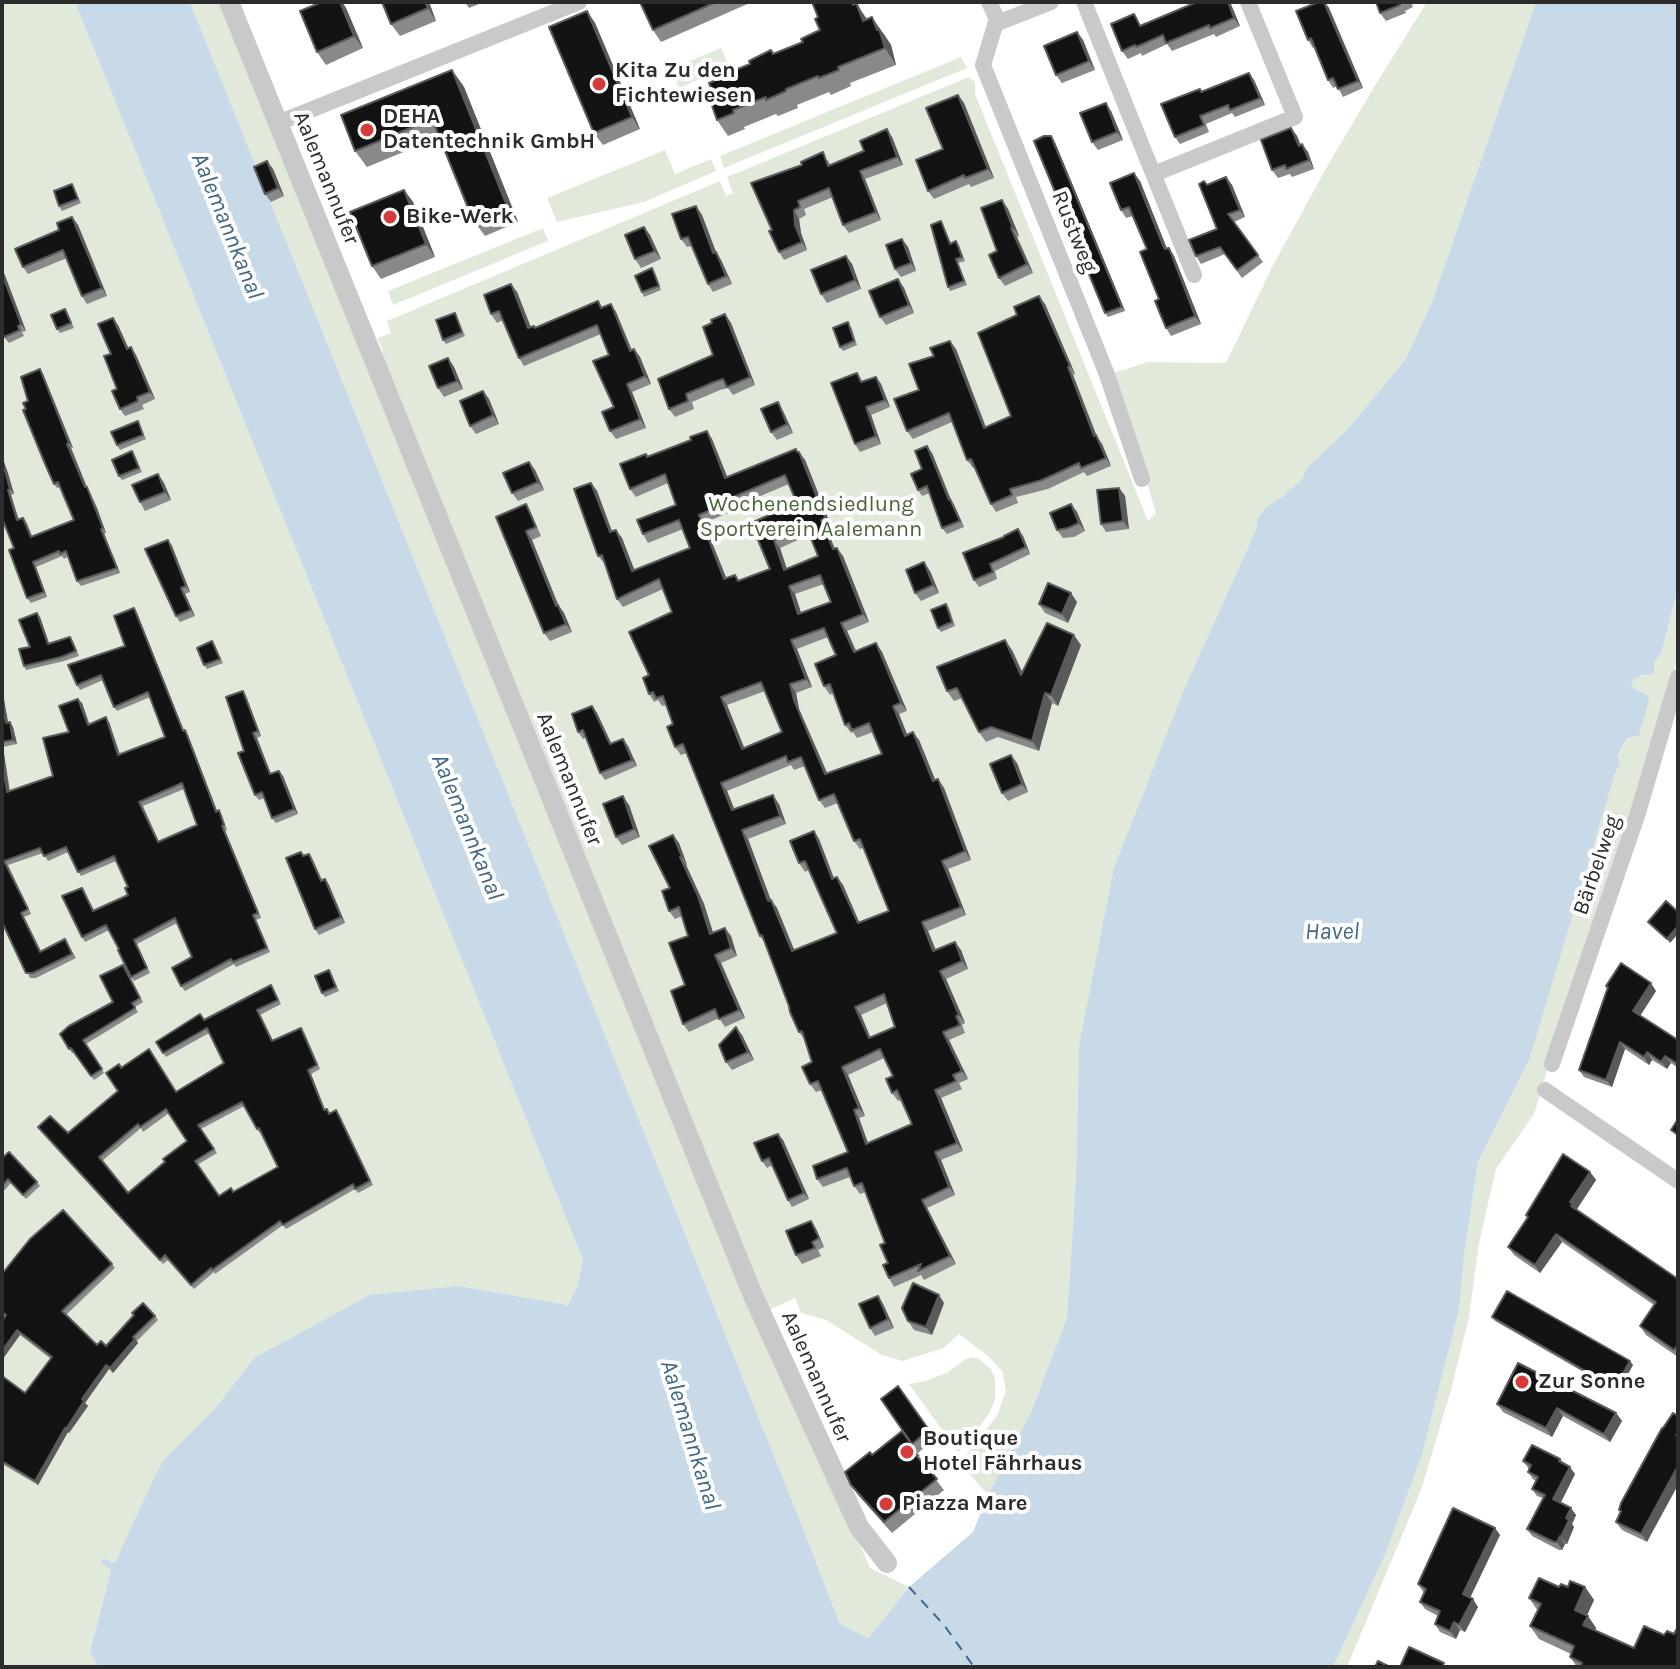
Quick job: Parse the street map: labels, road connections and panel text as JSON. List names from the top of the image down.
{
  "streets": {
    "street": ["Aalemannufer", "Rustweg", "Bärbelweg"]
  },
  "water": ["Aalemannkanal", "Havel"],
  "parks": ["Wochenendsiedlung Sportverein Aalemann"],
  "places": [
    "Kita Zu den Fichtewiesen",
    "DEHA Datentechnik GmbH",
    "Bike-Werk",
    "Zur Sonne",
    "Boutique Hotel Fährhaus",
    "Piazza Mare"
  ]
}
